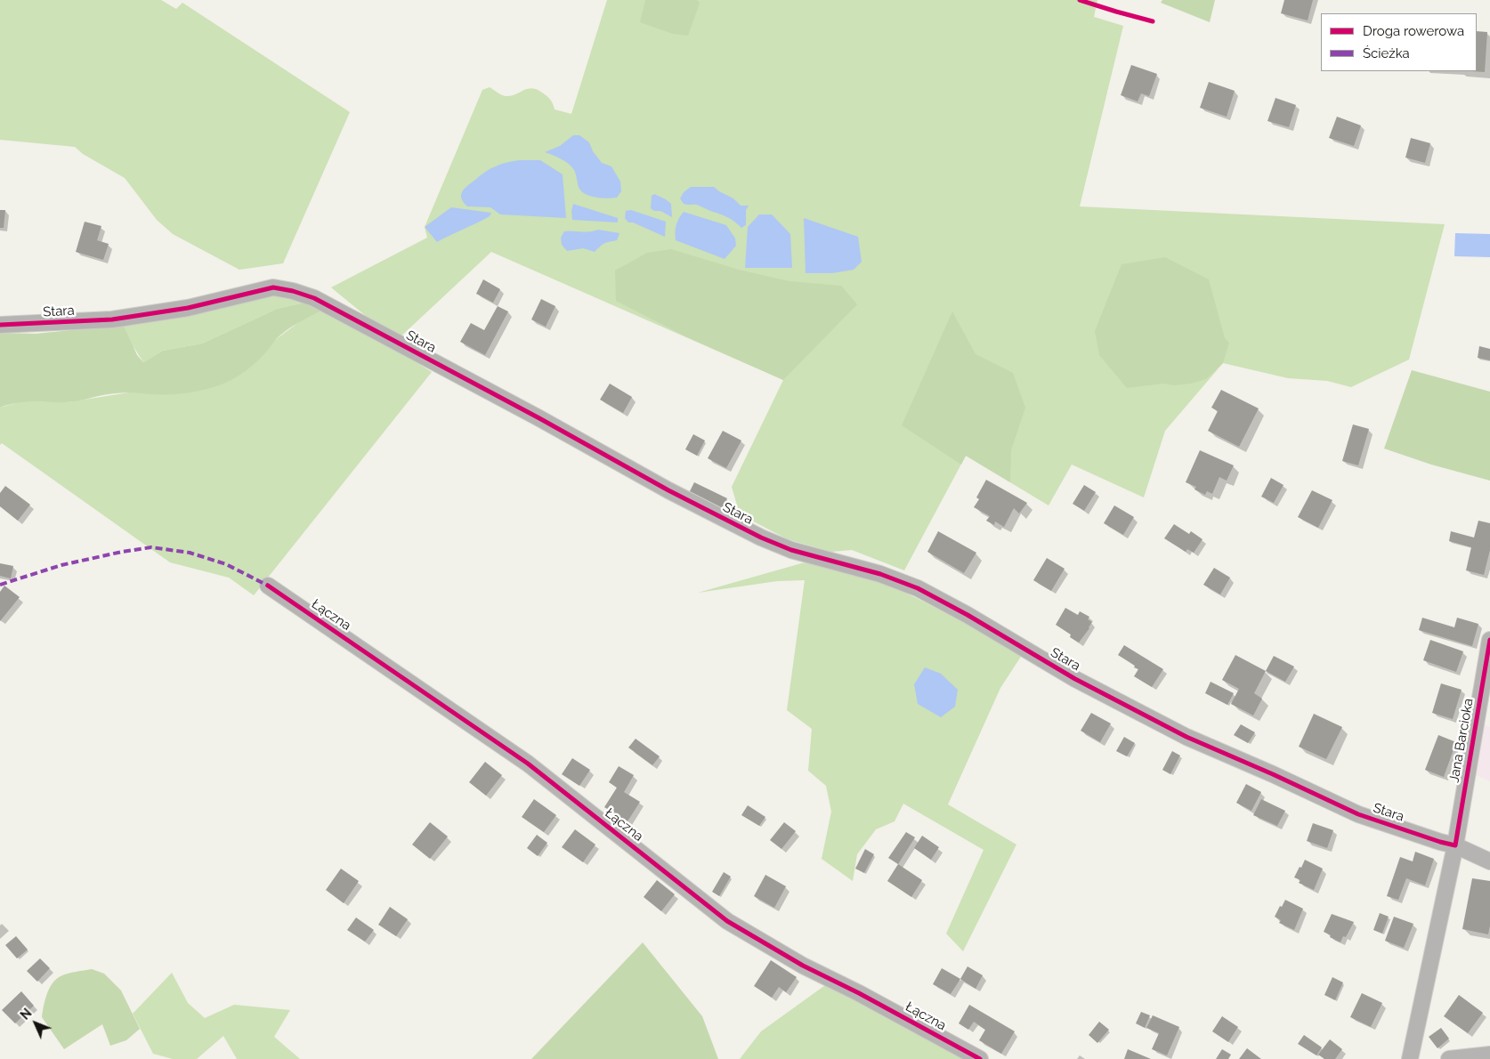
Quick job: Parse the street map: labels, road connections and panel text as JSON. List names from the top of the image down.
{
  "streets": {
    "street": ["Stara", "Łączna", "Jana Barcioka"]
  },
  "crossings": [
    ["Stara", "Jana Barcioka"]
  ],
  "legend": ["Droga rowerowa", "Ścieżka"],
  "north": "top left"
}
